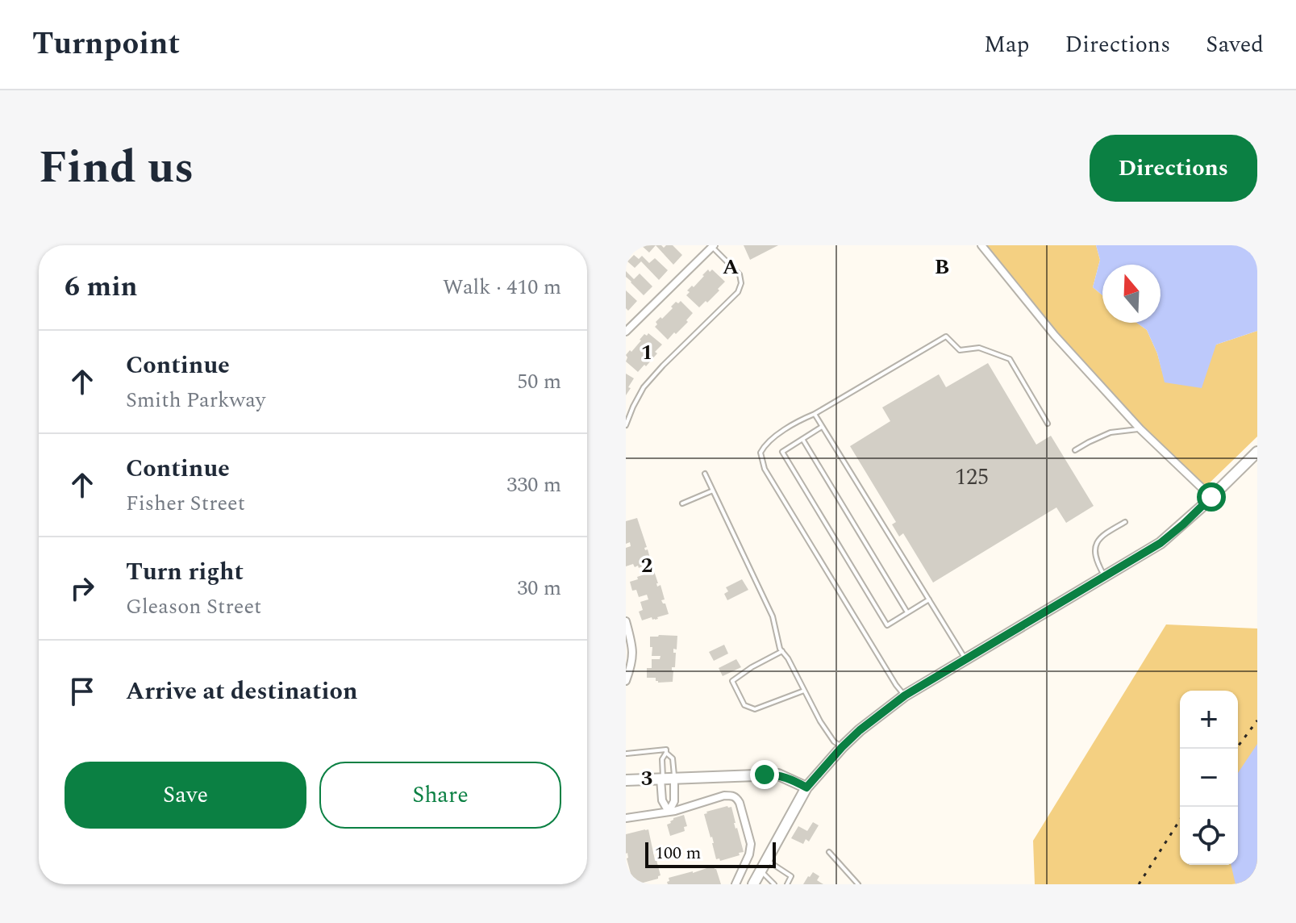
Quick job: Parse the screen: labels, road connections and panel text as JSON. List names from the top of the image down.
{
  "house_numbers": ["125"],
  "scale_bar": "100 m",
  "north": "top",
  "page": {
    "header": "Turnpoint",
    "nav": ["Map", "Directions", "Saved"],
    "title": "Find us",
    "buttons": [
      "Directions",
      ["Save", "Share"]
    ],
    "heading": ["6 min", "Walk · 410 m"],
    "list": [
      ["Continue", "Smith Parkway", "50 m"],
      ["Continue", "Fisher Street", "330 m"],
      ["Turn right", "Gleason Street", "30 m"],
      "Arrive at destination"
    ],
    "map_buttons": ["+", "−"],
    "scale": "100 m"
  },
  "grid": {
    "columns": ["A", "B"],
    "rows": ["1", "2", "3"]
  }
}
